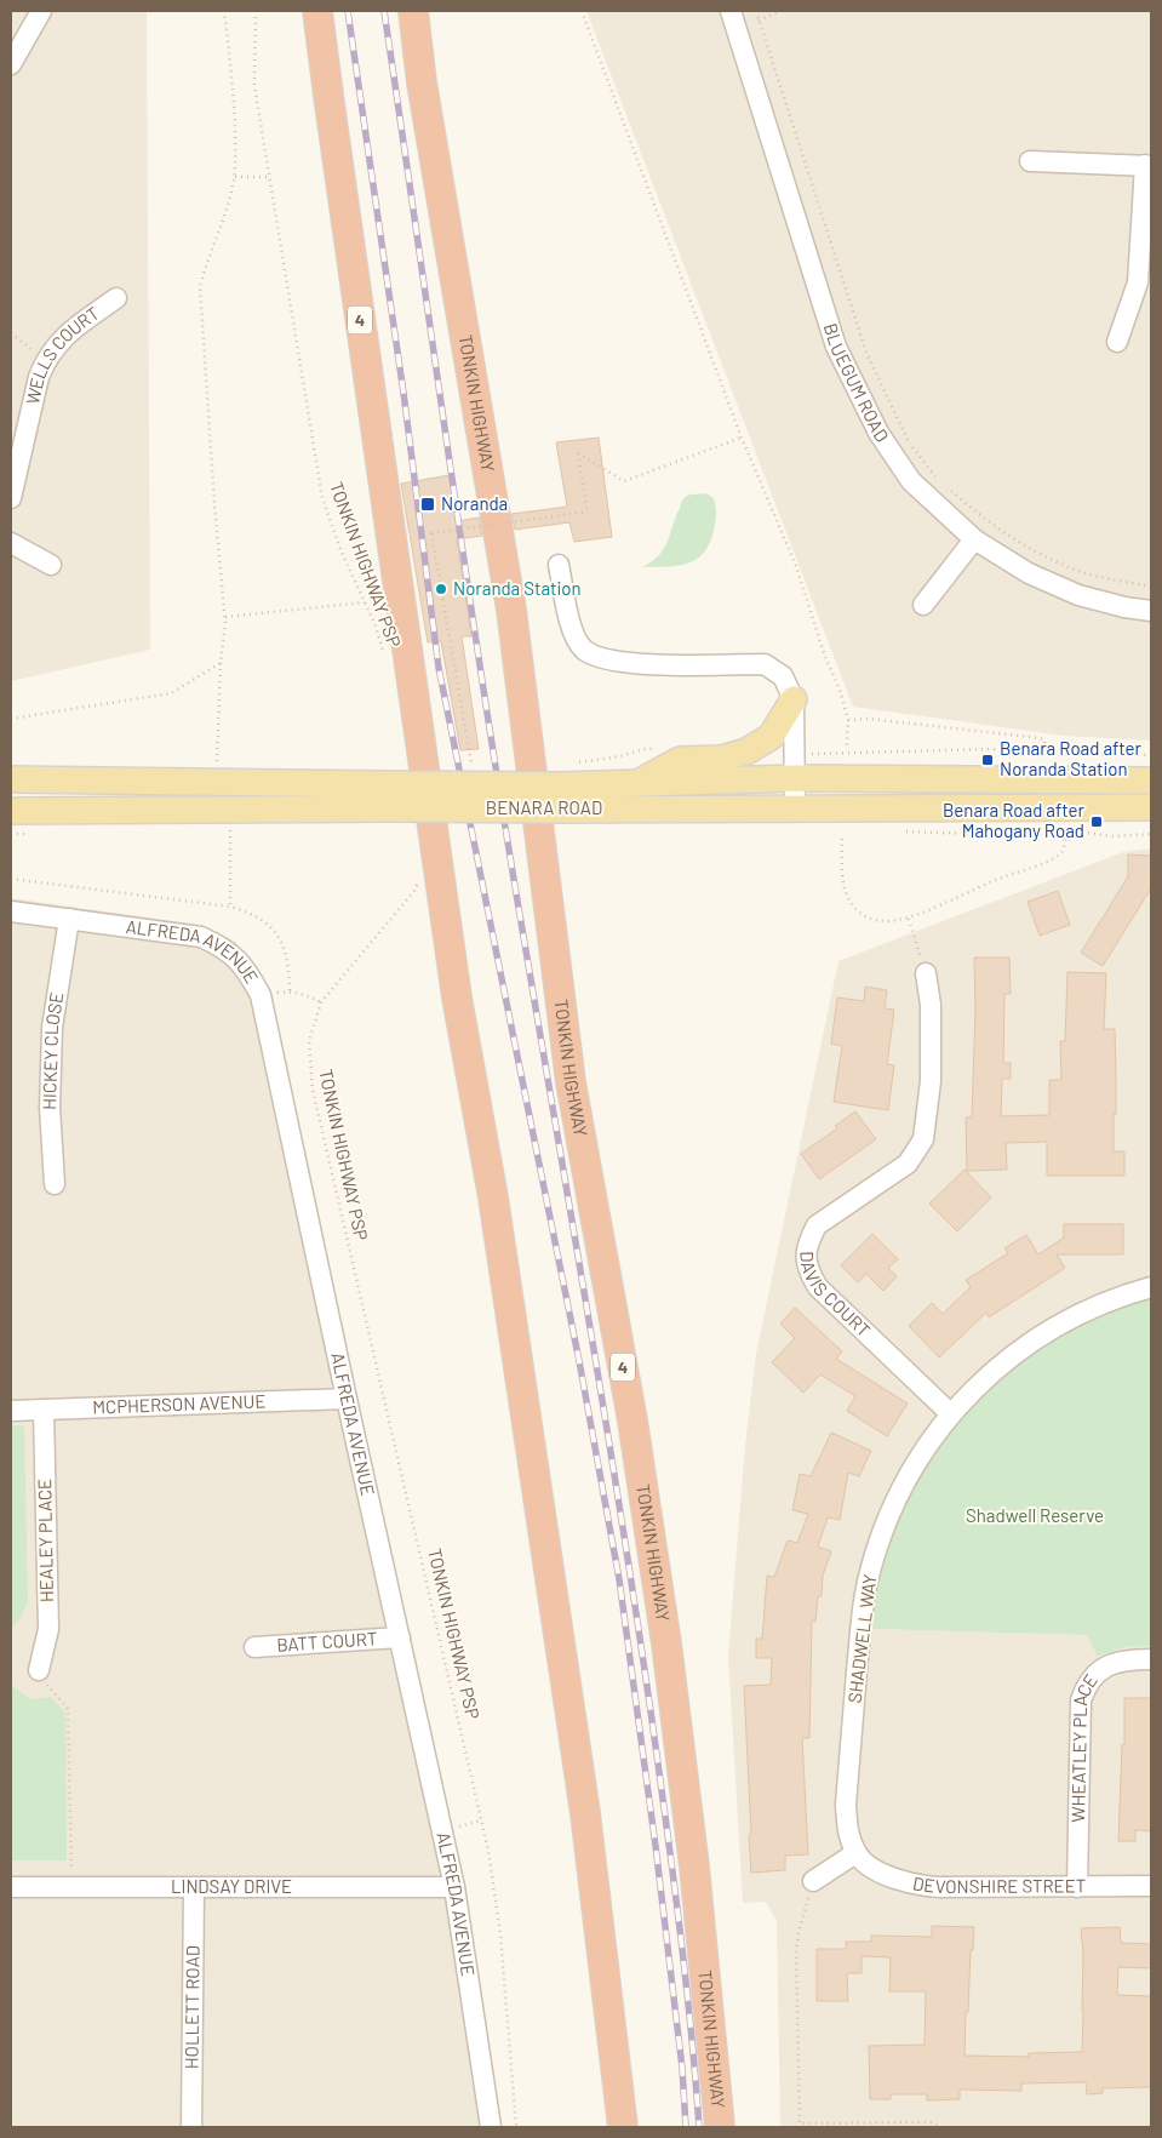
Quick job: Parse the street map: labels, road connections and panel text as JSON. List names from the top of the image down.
{
  "streets": {
    "highway": ["4", "TONKIN HIGHWAY"],
    "main road": ["BENARA ROAD"],
    "street": [
      "WELLS COURT",
      "BLUEGUM ROAD",
      "ALFREDA AVENUE",
      "HICKEY CLOSE",
      "DAVIS COURT",
      "MCPHERSON AVENUE",
      "HEALEY PLACE",
      "SHADWELL WAY",
      "BATT COURT",
      "WHEATLEY PLACE",
      "DEVONSHIRE STREET",
      "LINDSAY DRIVE",
      "HOLLETT ROAD"
    ],
    "path": ["TONKIN HIGHWAY PSP"]
  },
  "crossings": [
    ["ALFREDA AVENUE", "HICKEY CLOSE"],
    ["ALFREDA AVENUE", "MCPHERSON AVENUE"],
    ["ALFREDA AVENUE", "BATT COURT"],
    ["ALFREDA AVENUE", "LINDSAY DRIVE"],
    ["DAVIS COURT", "SHADWELL WAY"],
    ["MCPHERSON AVENUE", "HEALEY PLACE"],
    ["SHADWELL WAY", "DEVONSHIRE STREET"],
    ["WHEATLEY PLACE", "DEVONSHIRE STREET"],
    ["LINDSAY DRIVE", "HOLLETT ROAD"]
  ],
  "parks": ["Shadwell Reserve"],
  "places": {
    "transit": ["Noranda", "Benara Road after Noranda Station", "Benara Road after Mahogany Road"],
    "other": ["Noranda Station"]
  }
}
